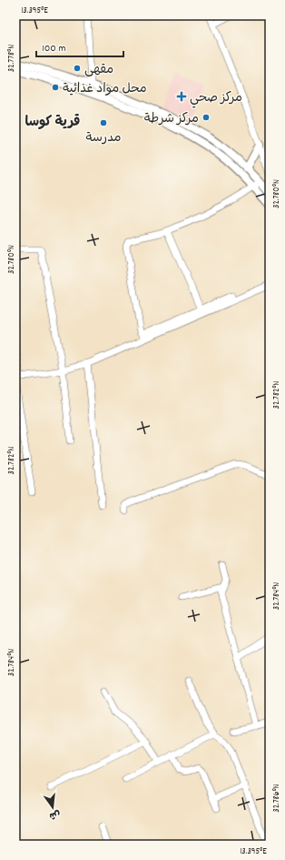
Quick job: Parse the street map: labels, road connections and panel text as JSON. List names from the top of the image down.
{
  "districts": ["قرية كوسا"],
  "places": {
    "other": [
      "مقهى",
      "محل مواد غذائية",
      "مركز شرطة",
      "مدرسة"
    ],
    "health": ["مركز صحي"]
  },
  "scale_bar": "100 m",
  "north": "bottom",
  "coordinates": [
    "13.395°E",
    "32.778°N",
    "32.780°N",
    "32.782°N",
    "32.784°N",
    "32.786°N"
  ]
}
